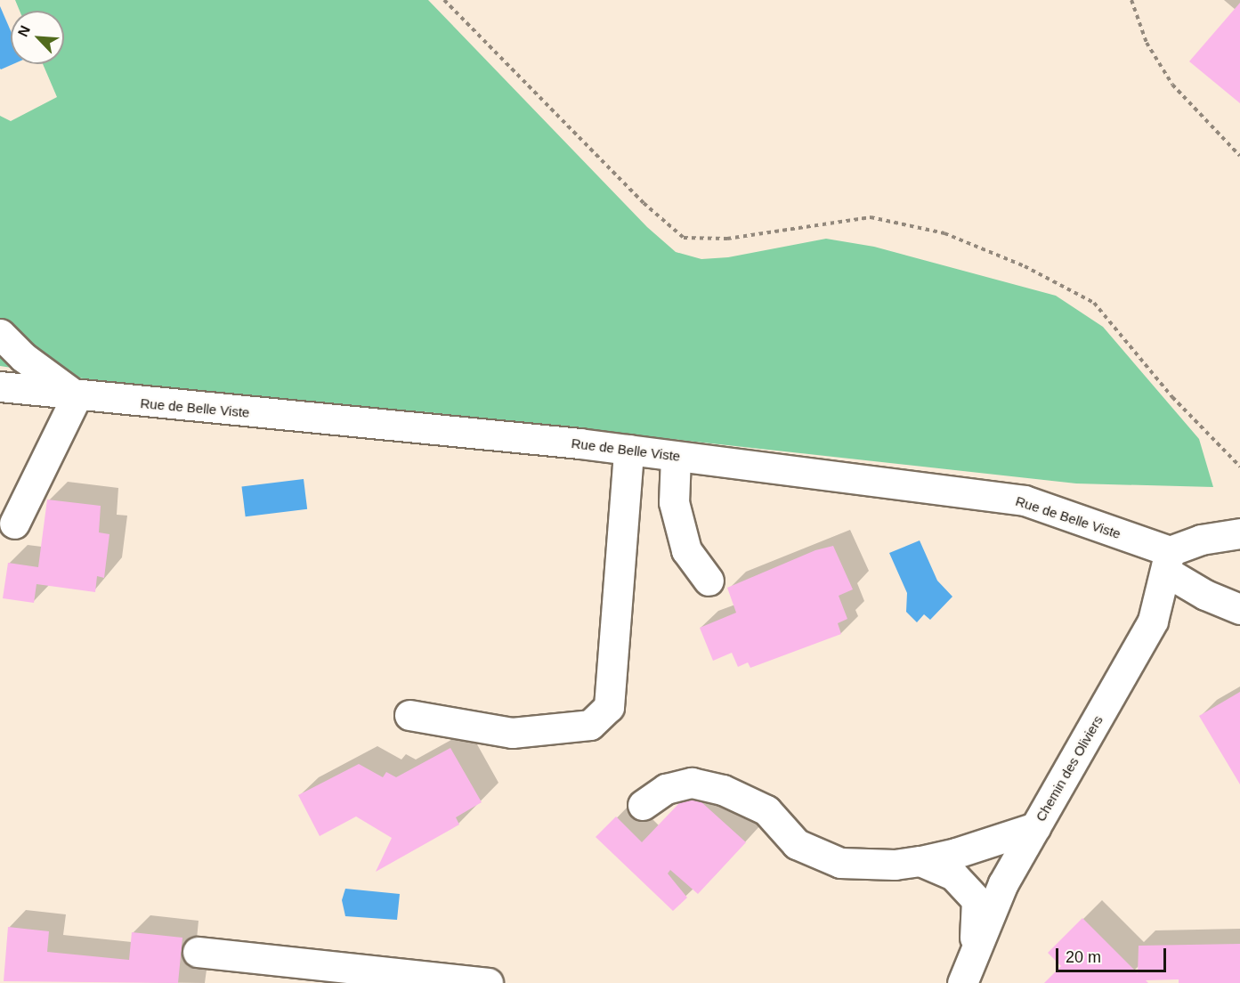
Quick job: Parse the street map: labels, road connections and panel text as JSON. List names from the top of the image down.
{
  "streets": {
    "street": ["Rue de Belle Viste", "Chemin des Oliviers"]
  },
  "crossings": [
    ["Rue de Belle Viste", "Chemin des Oliviers"]
  ],
  "scale_bar": "20 m",
  "north": "top left"
}
